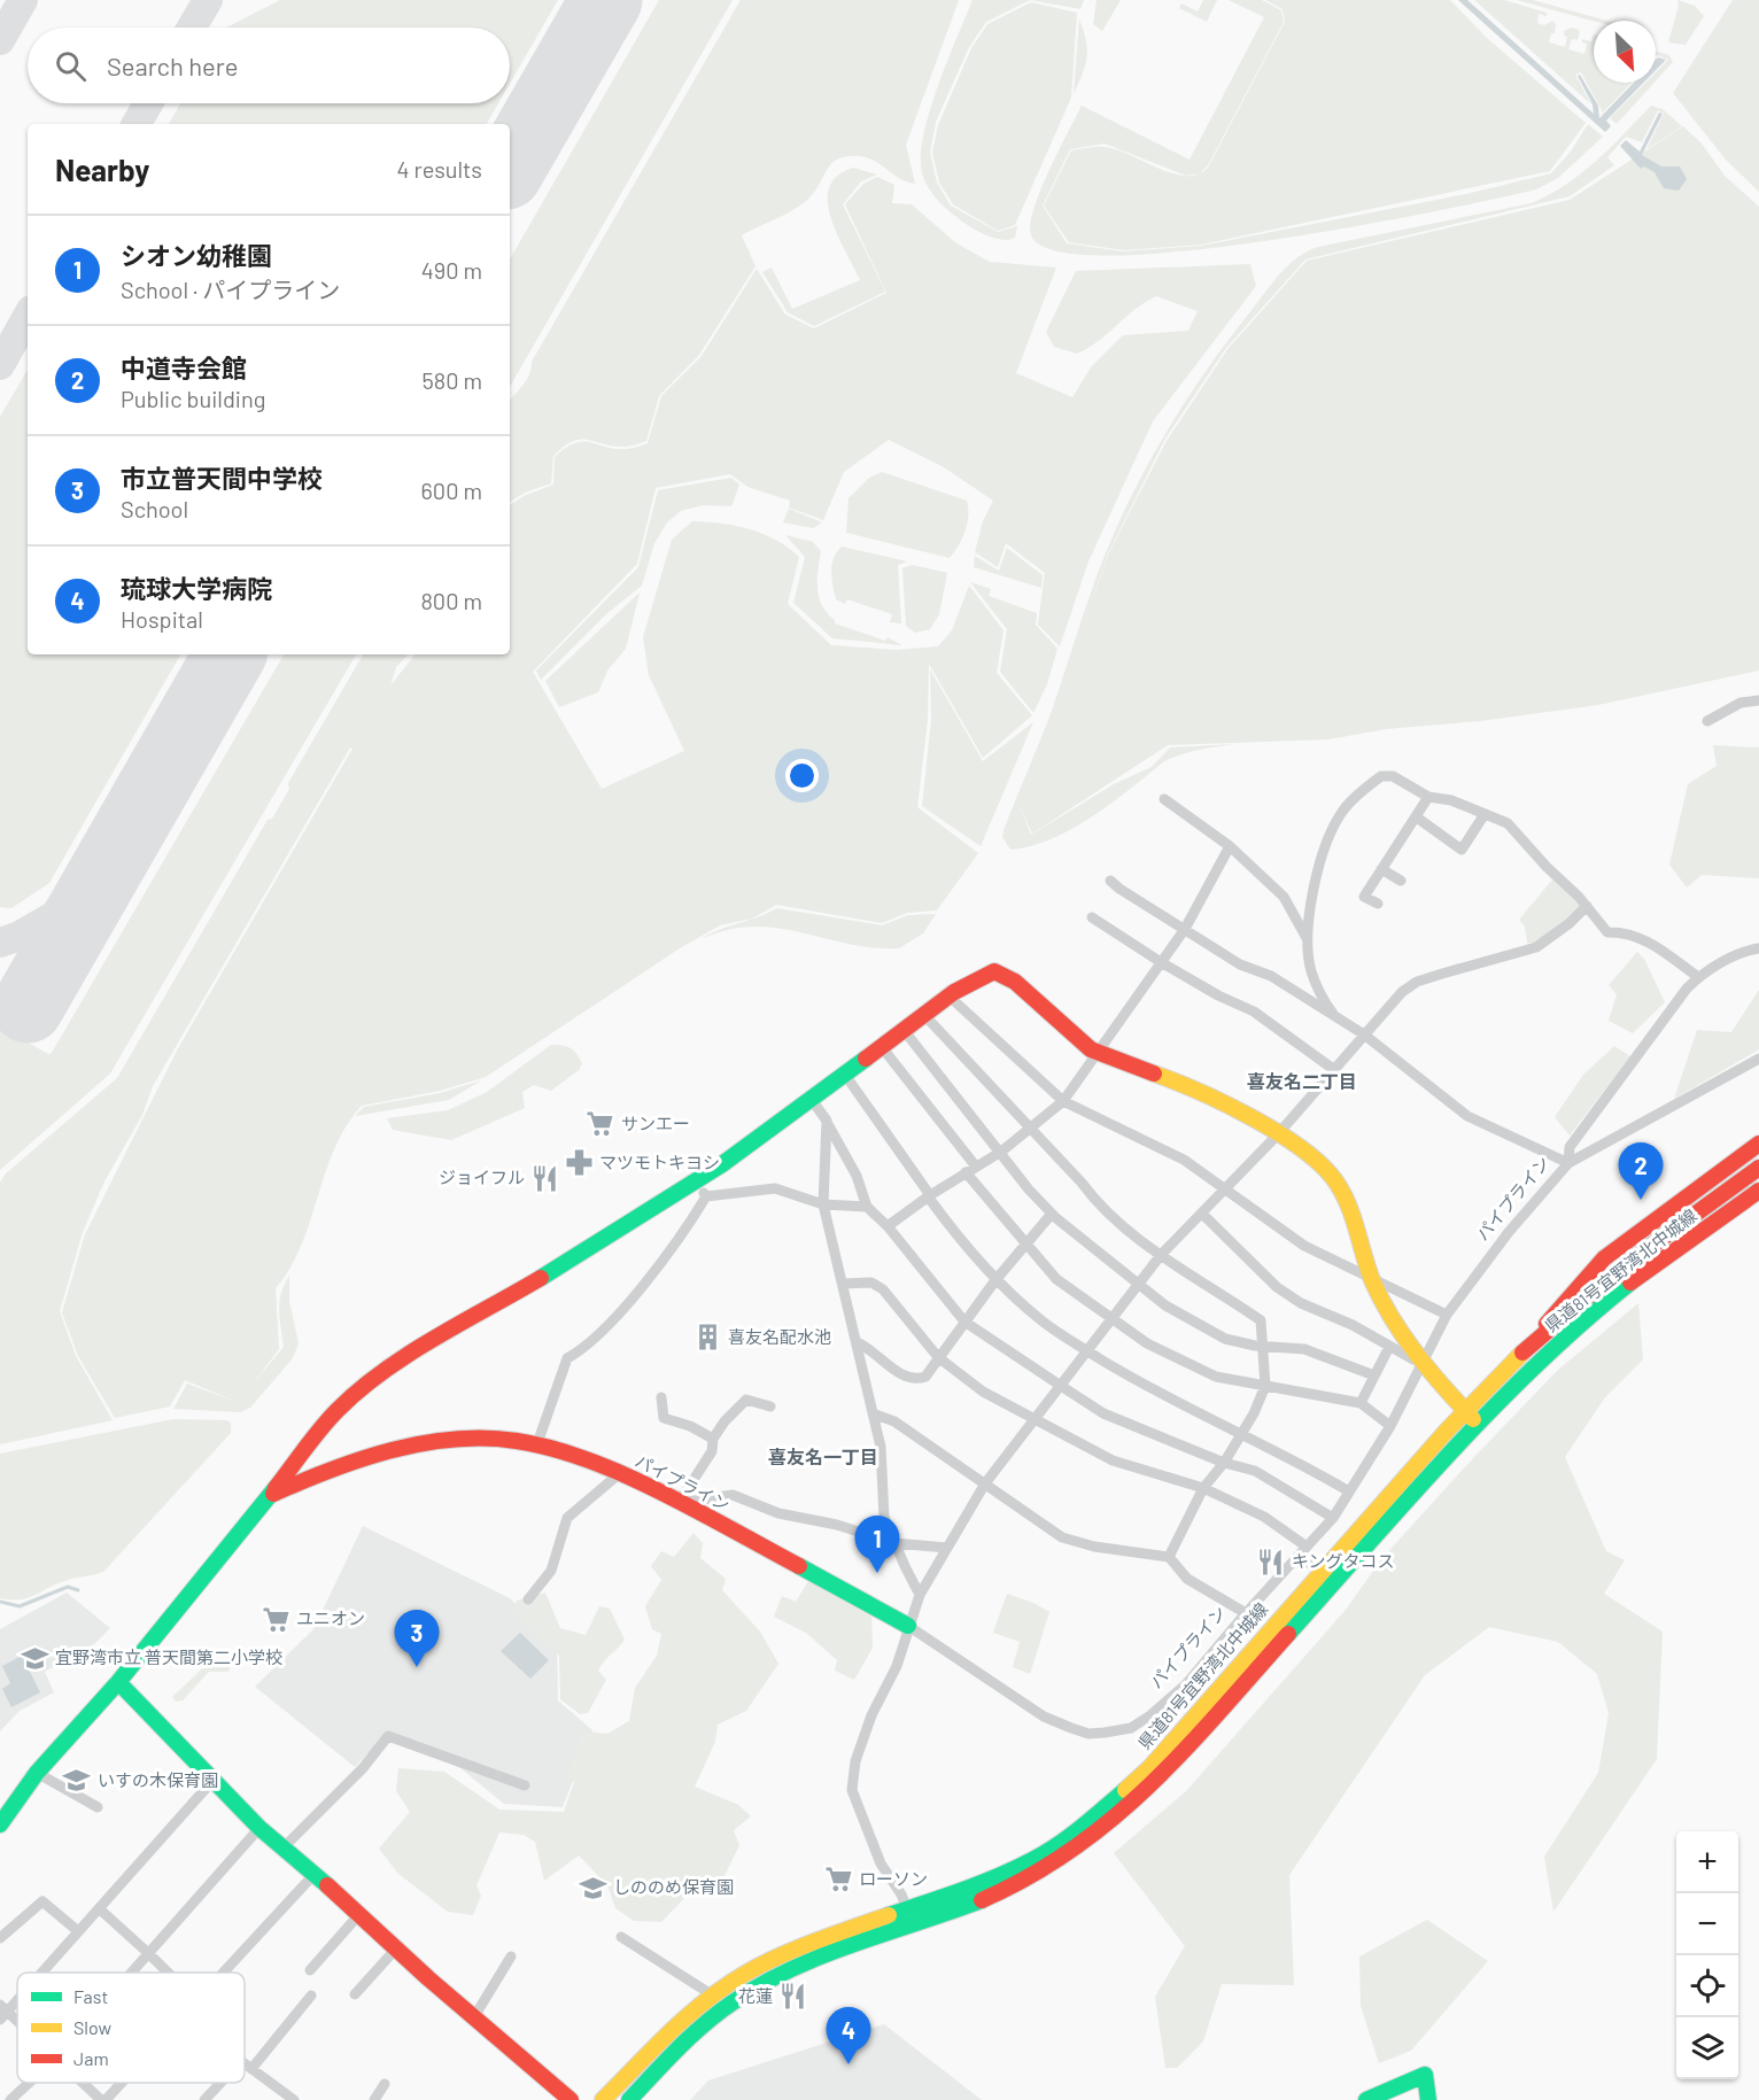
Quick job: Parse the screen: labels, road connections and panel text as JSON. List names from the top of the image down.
{
  "streets": {
    "street": ["パイプライン", "県道81号宜野湾北中城線"]
  },
  "districts": ["喜友名二丁目", "喜友名一丁目"],
  "places": {
    "supermarket": ["サンエー", "ユニオン", "ローソン"],
    "pharmacy": ["マツモトキヨシ"],
    "restaurant": ["ジョイフル", "キングタコス", "花蓮"],
    "building": ["喜友名配水池"],
    "school or university": ["宜野湾市立 普天間第二小学校", "いすの木保育園", "しののめ保育園"]
  },
  "legend": ["Fast", "Slow", "Jam"],
  "north": "bottom right",
  "page": {
    "search": "Search here",
    "heading": ["Nearby", "4 results"],
    "list": [
      {
        "mark": "1",
        "name": "シオン幼稚園",
        "note": "School · パイプライン",
        "value": "490 m"
      },
      {
        "mark": "2",
        "name": "中道寺会館",
        "note": "Public building",
        "value": "580 m"
      },
      {
        "mark": "3",
        "name": "市立普天間中学校",
        "note": "School",
        "value": "600 m"
      },
      {
        "mark": "4",
        "name": "琉球大学病院",
        "note": "Hospital",
        "value": "800 m"
      }
    ],
    "pins": [
      "2",
      "1",
      "3",
      "4"
    ],
    "map_buttons": ["+", "−"]
  }
}
